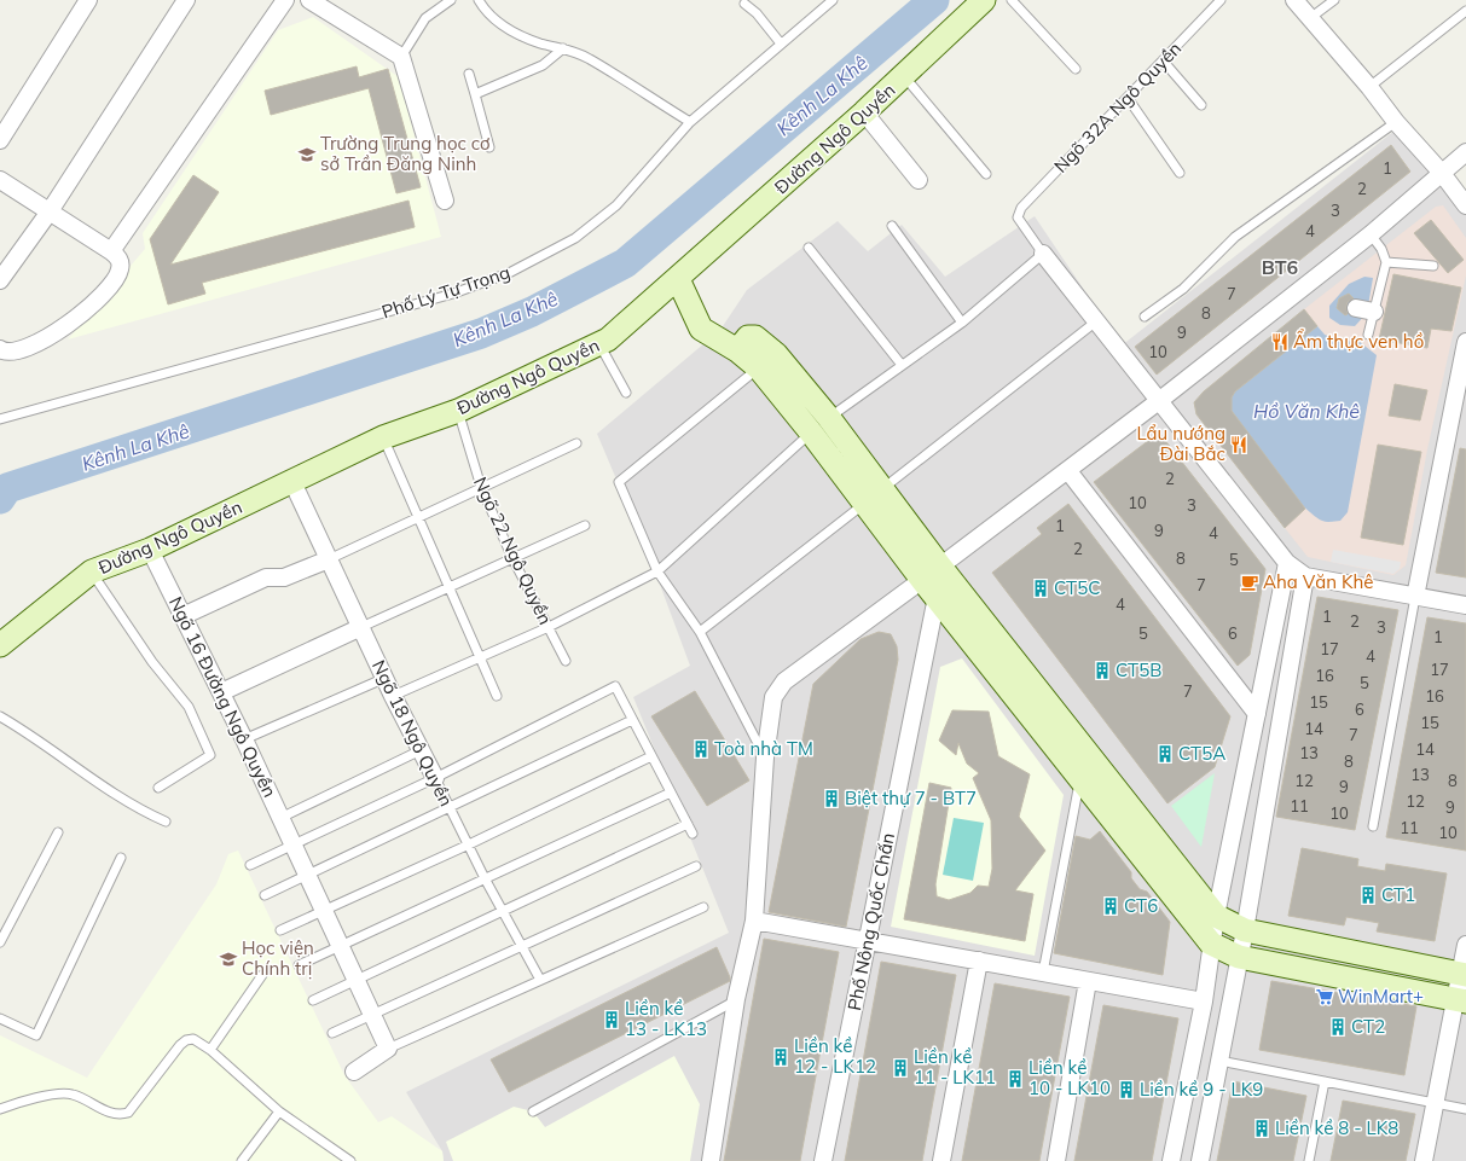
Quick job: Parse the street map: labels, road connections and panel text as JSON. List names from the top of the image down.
{
  "streets": {
    "street": [
      "Đường Ngô Quyền",
      "Ngõ 16 Đường Ngô Quyền",
      "Ngõ 18 Ngô Quyền",
      "Phố Nông Quốc Chấn"
    ],
    "lane": ["Ngõ 32A Ngô Quyền", "Phố Lý Tự Trọng", "Ngõ 22 Ngô Quyền"]
  },
  "crossings": [
    ["Đường Ngô Quyền", "Ngõ 22 Ngô Quyền"],
    ["Đường Ngô Quyền", "Ngõ 16 Đường Ngô Quyền"],
    ["Đường Ngô Quyền", "Ngõ 18 Ngô Quyền"]
  ],
  "districts": ["BT6"],
  "water": ["Kênh La Khê", "Hồ Văn Khê"],
  "places": {
    "school or university": ["Trường Trung học cơ sở Trần Đăng Ninh", "Học viện Chính trị"],
    "restaurant": ["Ẩm thực ven hồ", "Lẩu nướng Đài Bắc"],
    "cafe": ["Aha Văn Khê"],
    "building": [
      "CT5C",
      "CT5B",
      "Toà nhà TM",
      "CT5A",
      "Biệt thự 7 - BT7",
      "CT1",
      "CT6",
      "Liền kề 13 - LK13",
      "CT2",
      "Liền kề 12 - LK12",
      "Liền kề 11 - LK11",
      "Liền kề 10 - LK10",
      "Liền kề 9 - LK9",
      "Liền kề 8 - LK8"
    ],
    "supermarket": ["WinMart+"]
  },
  "house_numbers": [
    "1",
    "2",
    "3",
    "4",
    "7",
    "8",
    "9",
    "10",
    "2",
    "10",
    "3",
    "1",
    "9",
    "4",
    "2",
    "8",
    "5",
    "7",
    "4",
    "1",
    "2",
    "3",
    "5",
    "6",
    "1",
    "17",
    "4",
    "17",
    "16",
    "5",
    "7",
    "16",
    "15",
    "6",
    "15",
    "14",
    "7",
    "14",
    "13",
    "8",
    "13",
    "12",
    "8",
    "9",
    "12",
    "11",
    "9",
    "10",
    "11",
    "10"
  ]
}
